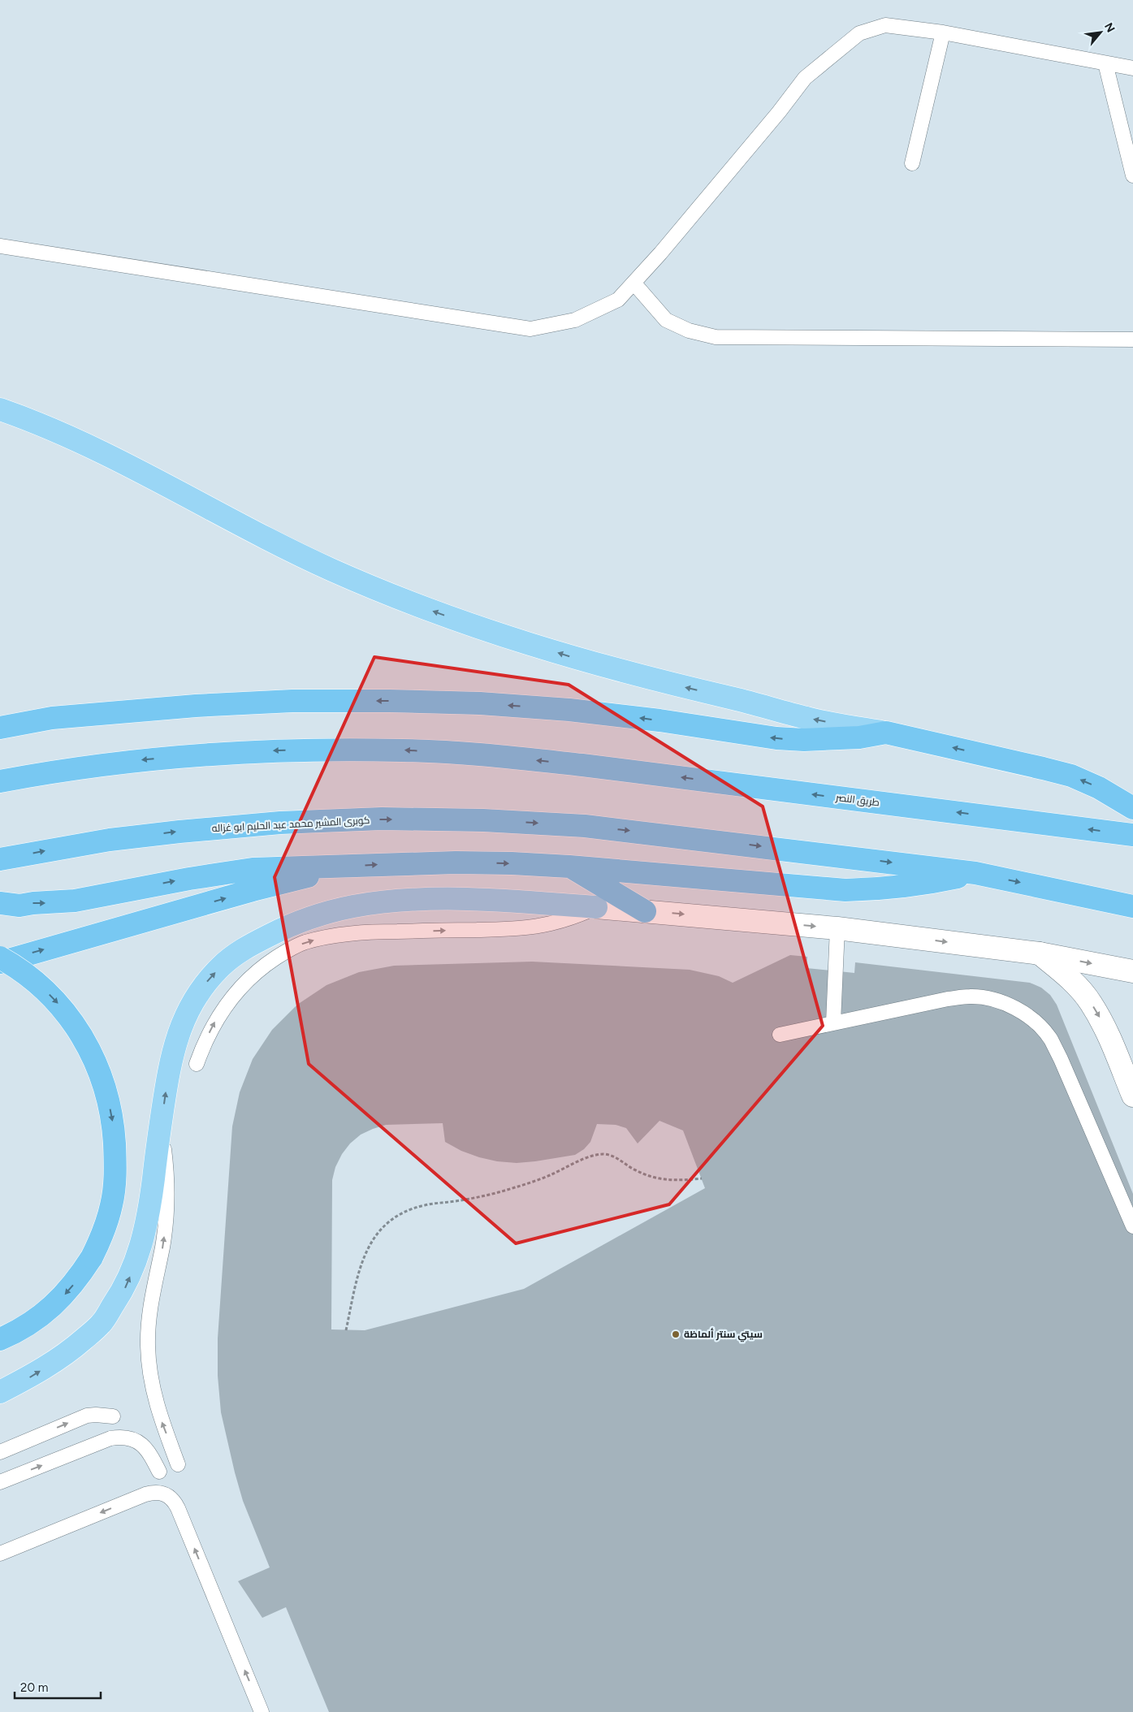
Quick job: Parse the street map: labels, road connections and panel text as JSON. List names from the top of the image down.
{
  "streets": {
    "highway": ["طريق النصر", "كوبرى المشير محمد عبد الحليم ابو غزاله"]
  },
  "places": ["سيتي سنتر ألماظة"],
  "scale_bar": "20 m",
  "north": "top right"
}
